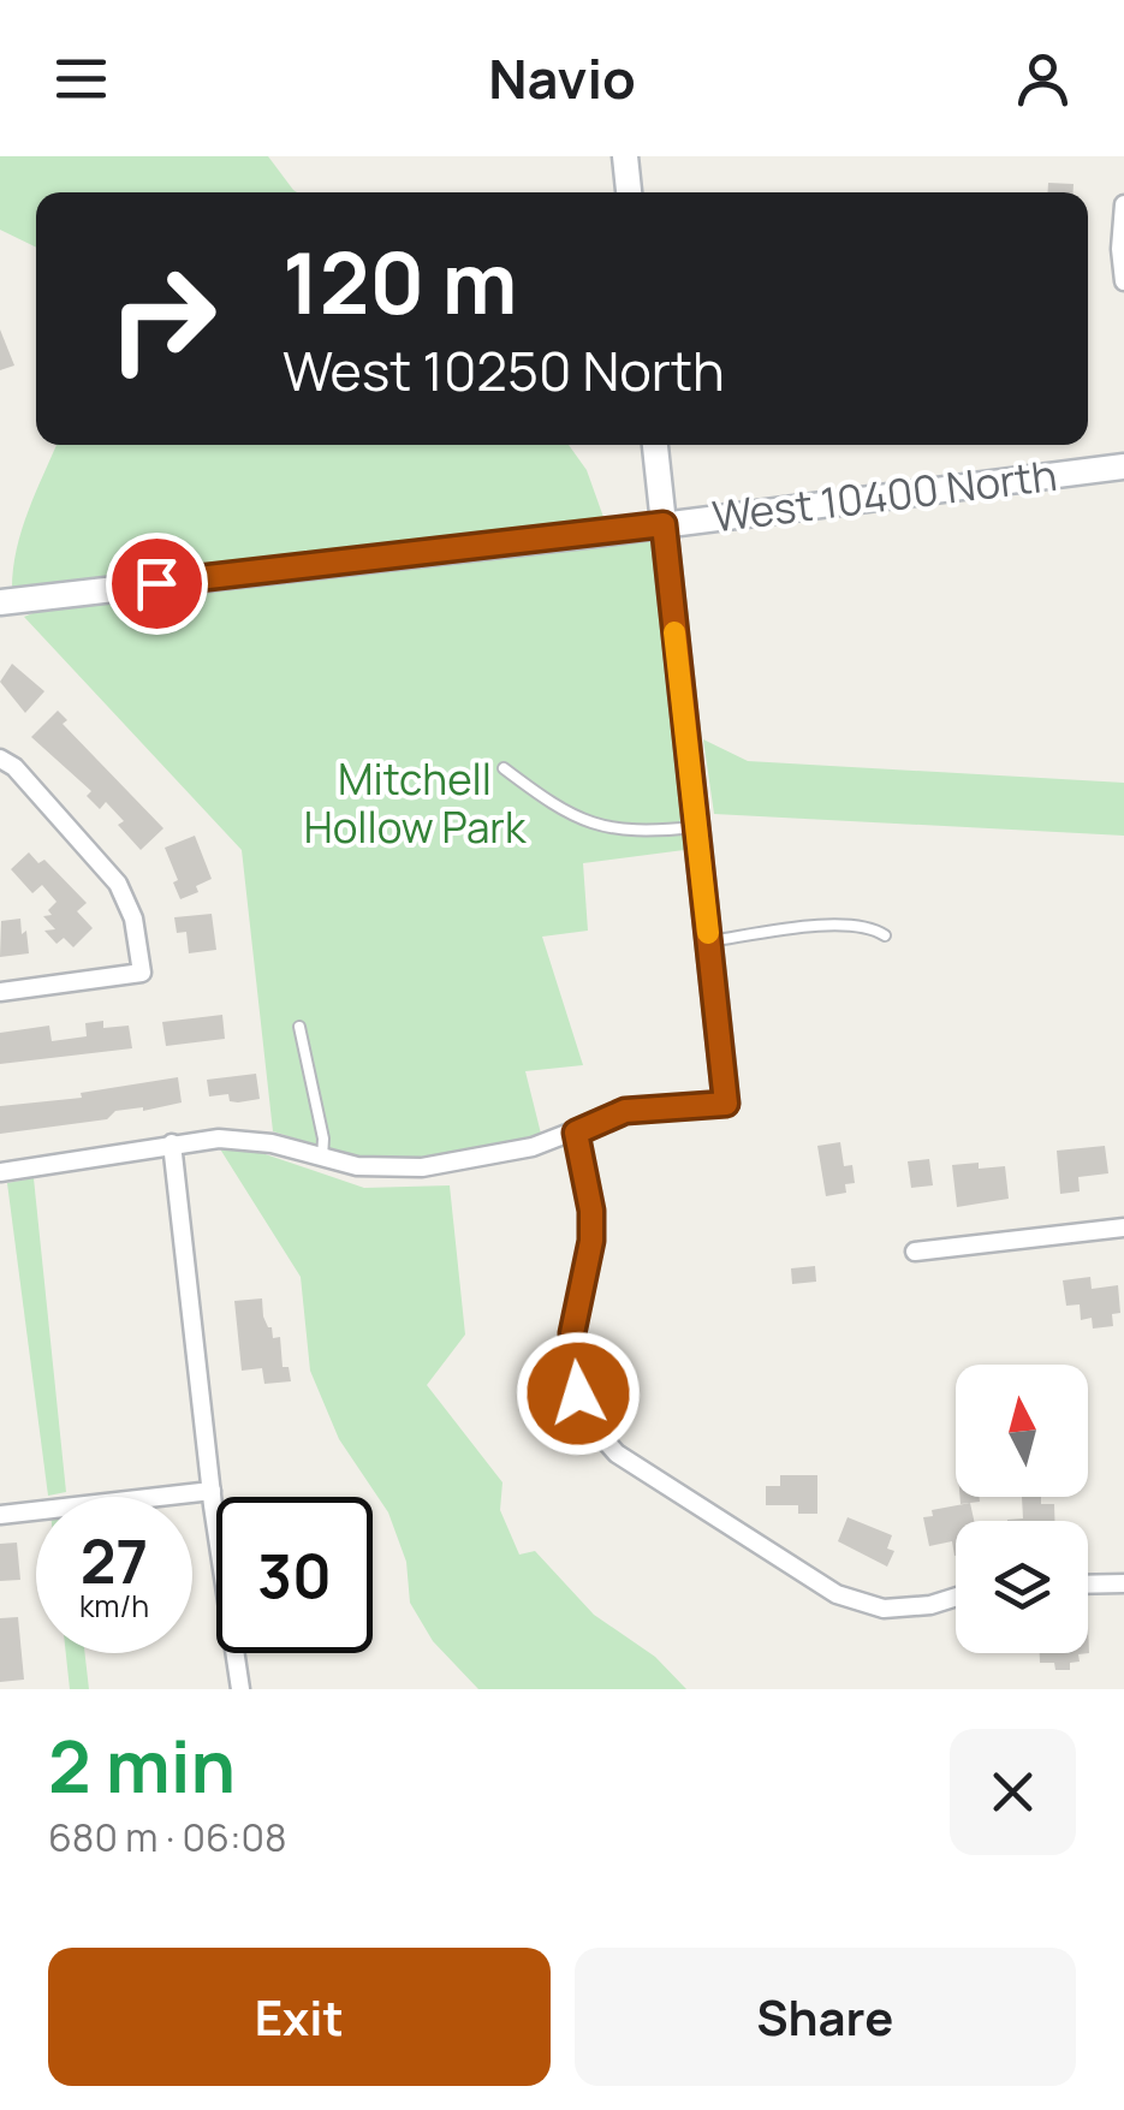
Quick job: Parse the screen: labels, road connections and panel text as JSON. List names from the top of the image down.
{
  "streets": {
    "street": ["West 10400 North"]
  },
  "parks": ["Mitchell Hollow Park"],
  "north": "top",
  "page": {
    "header": "Navio",
    "turn": ["120 m", "West 10250 North"],
    "speed": "27 km/h",
    "limit": "30",
    "heading": ["2 min", "680 m · 06:08"],
    "buttons": ["Exit", "Share"]
  }
}
